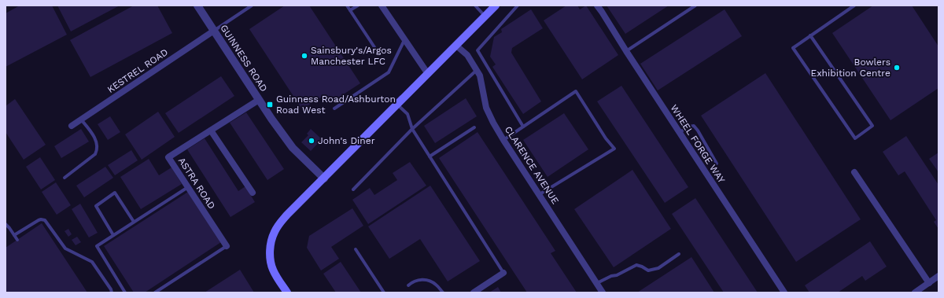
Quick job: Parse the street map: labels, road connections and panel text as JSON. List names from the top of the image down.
{
  "streets": {
    "street": [
      "GUINNESS ROAD",
      "KESTREL ROAD",
      "WHEEL FORGE WAY",
      "CLARENCE AVENUE",
      "ASTRA ROAD"
    ]
  },
  "crossings": [
    ["GUINNESS ROAD", "KESTREL ROAD"],
    ["GUINNESS ROAD", "ASTRA ROAD"]
  ],
  "places": {
    "other": ["Sainsbury's/Argos Manchester LFC", "Bowlers Exhibition Centre", "John's Diner"],
    "transit": ["Guinness Road/Ashburton Road West"]
  }
}
